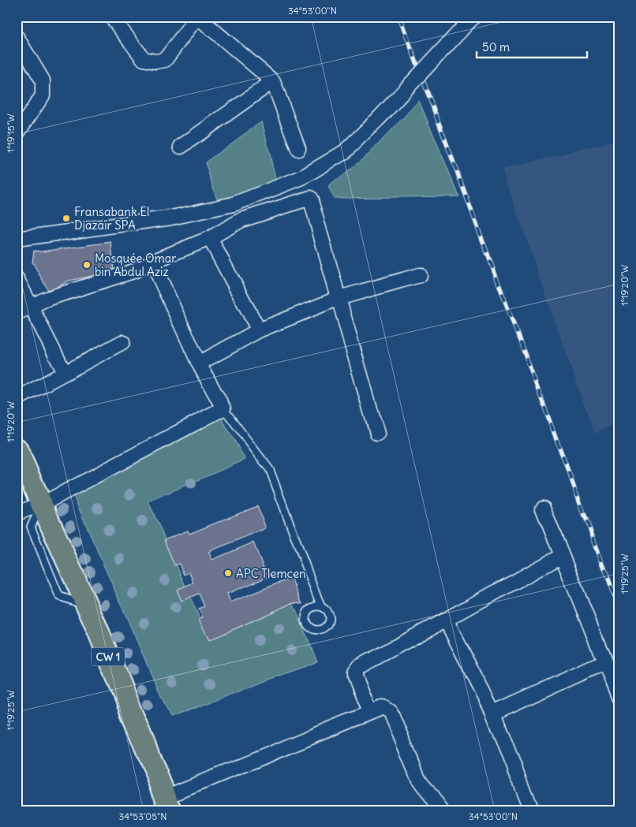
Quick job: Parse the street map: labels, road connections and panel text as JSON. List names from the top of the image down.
{
  "streets": {
    "main road": ["CW 1"]
  },
  "places": ["Fransabank El Djazaïr SPA", "Mosquée Omar bin Abdul Aziz", "APC Tlemcen"],
  "scale_bar": "50 m",
  "coordinates": [
    "34°53'00\"N",
    "1°19'15\"W",
    "1°19'20\"W",
    "1°19'25\"W",
    "34°53'05\"N"
  ]
}
